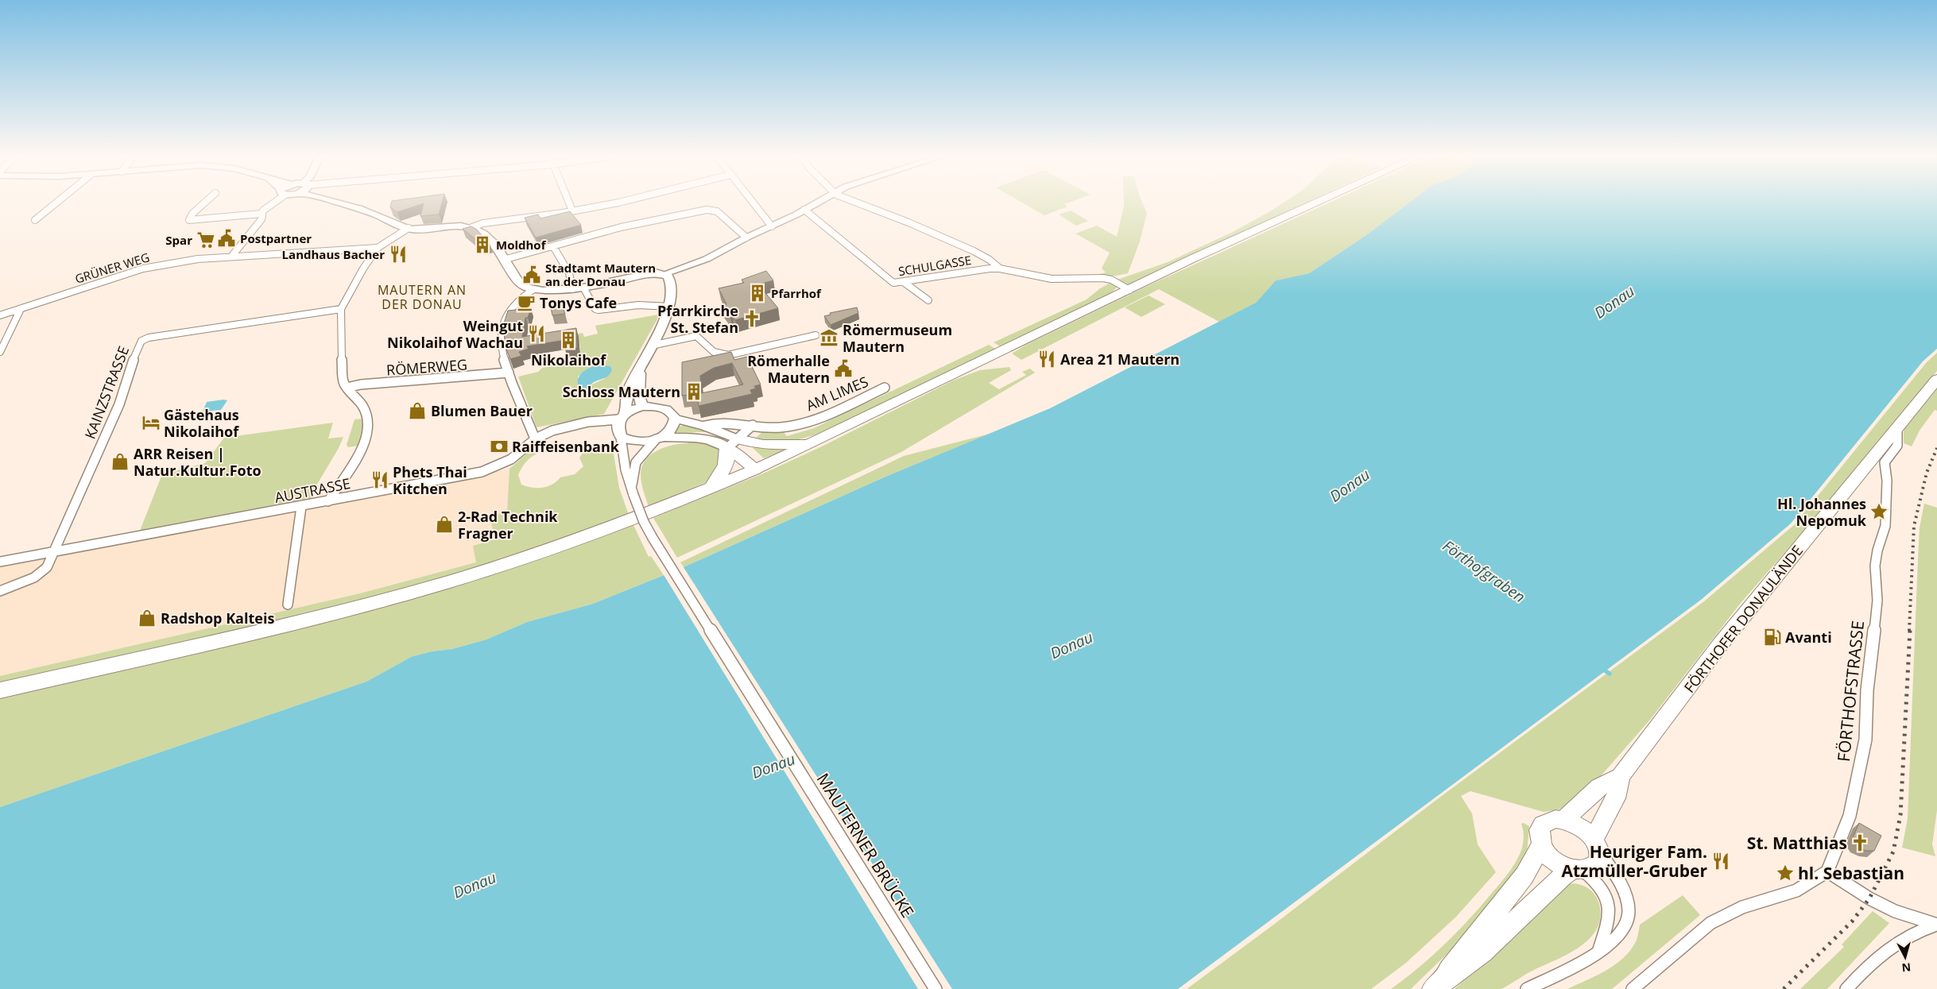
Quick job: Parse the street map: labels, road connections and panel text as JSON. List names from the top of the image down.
{
  "streets": {
    "main road": ["FÖRTHOFER DONAULÄNDE"],
    "street": [
      "SCHULGASSE",
      "GRÜNER WEG",
      "RÖMERWEG",
      "KAINZSTRASSE",
      "AM LIMES",
      "AUSTRASSE",
      "FÖRTHOFSTRASSE",
      "MAUTERNER BRÜCKE"
    ]
  },
  "crossings": [
    ["KAINZSTRASSE", "AUSTRASSE"],
    ["AUSTRASSE", "MAUTERNER BRÜCKE"],
    ["FÖRTHOFER DONAULÄNDE", "FÖRTHOFSTRASSE"]
  ],
  "districts": ["MAUTERN AN DER DONAU"],
  "water": ["Donau", "Förthofgraben"],
  "places": {
    "public building": ["Postpartner", "Stadtamt Mautern an der Donau", "Römerhalle Mautern"],
    "supermarket": ["Spar"],
    "building": [
      "Moldhof",
      "Pfarrhof",
      "Nikolaihof",
      "Schloss Mautern"
    ],
    "restaurant": [
      "Landhaus Bacher",
      "Weingut Nikolaihof Wachau",
      "Area 21 Mautern",
      "Phets Thai Kitchen",
      "Heuriger Fam. Atzmüller-Gruber"
    ],
    "cafe": ["Tonys Cafe"],
    "church": ["Pfarrkirche St. Stefan", "St. Matthias"],
    "museum": ["Römermuseum Mautern"],
    "shop": [
      "Blumen Bauer",
      "ARR Reisen | Natur.Kultur.Foto",
      "2-Rad Technik Fragner",
      "Radshop Kalteis"
    ],
    "hotel": ["Gästehaus Nikolaihof"],
    "bank": ["Raiffeisenbank"],
    "place": ["Hl. Johannes Nepomuk", "hl. Sebastian"],
    "fuel station": ["Avanti"]
  },
  "north": "bottom"
}
